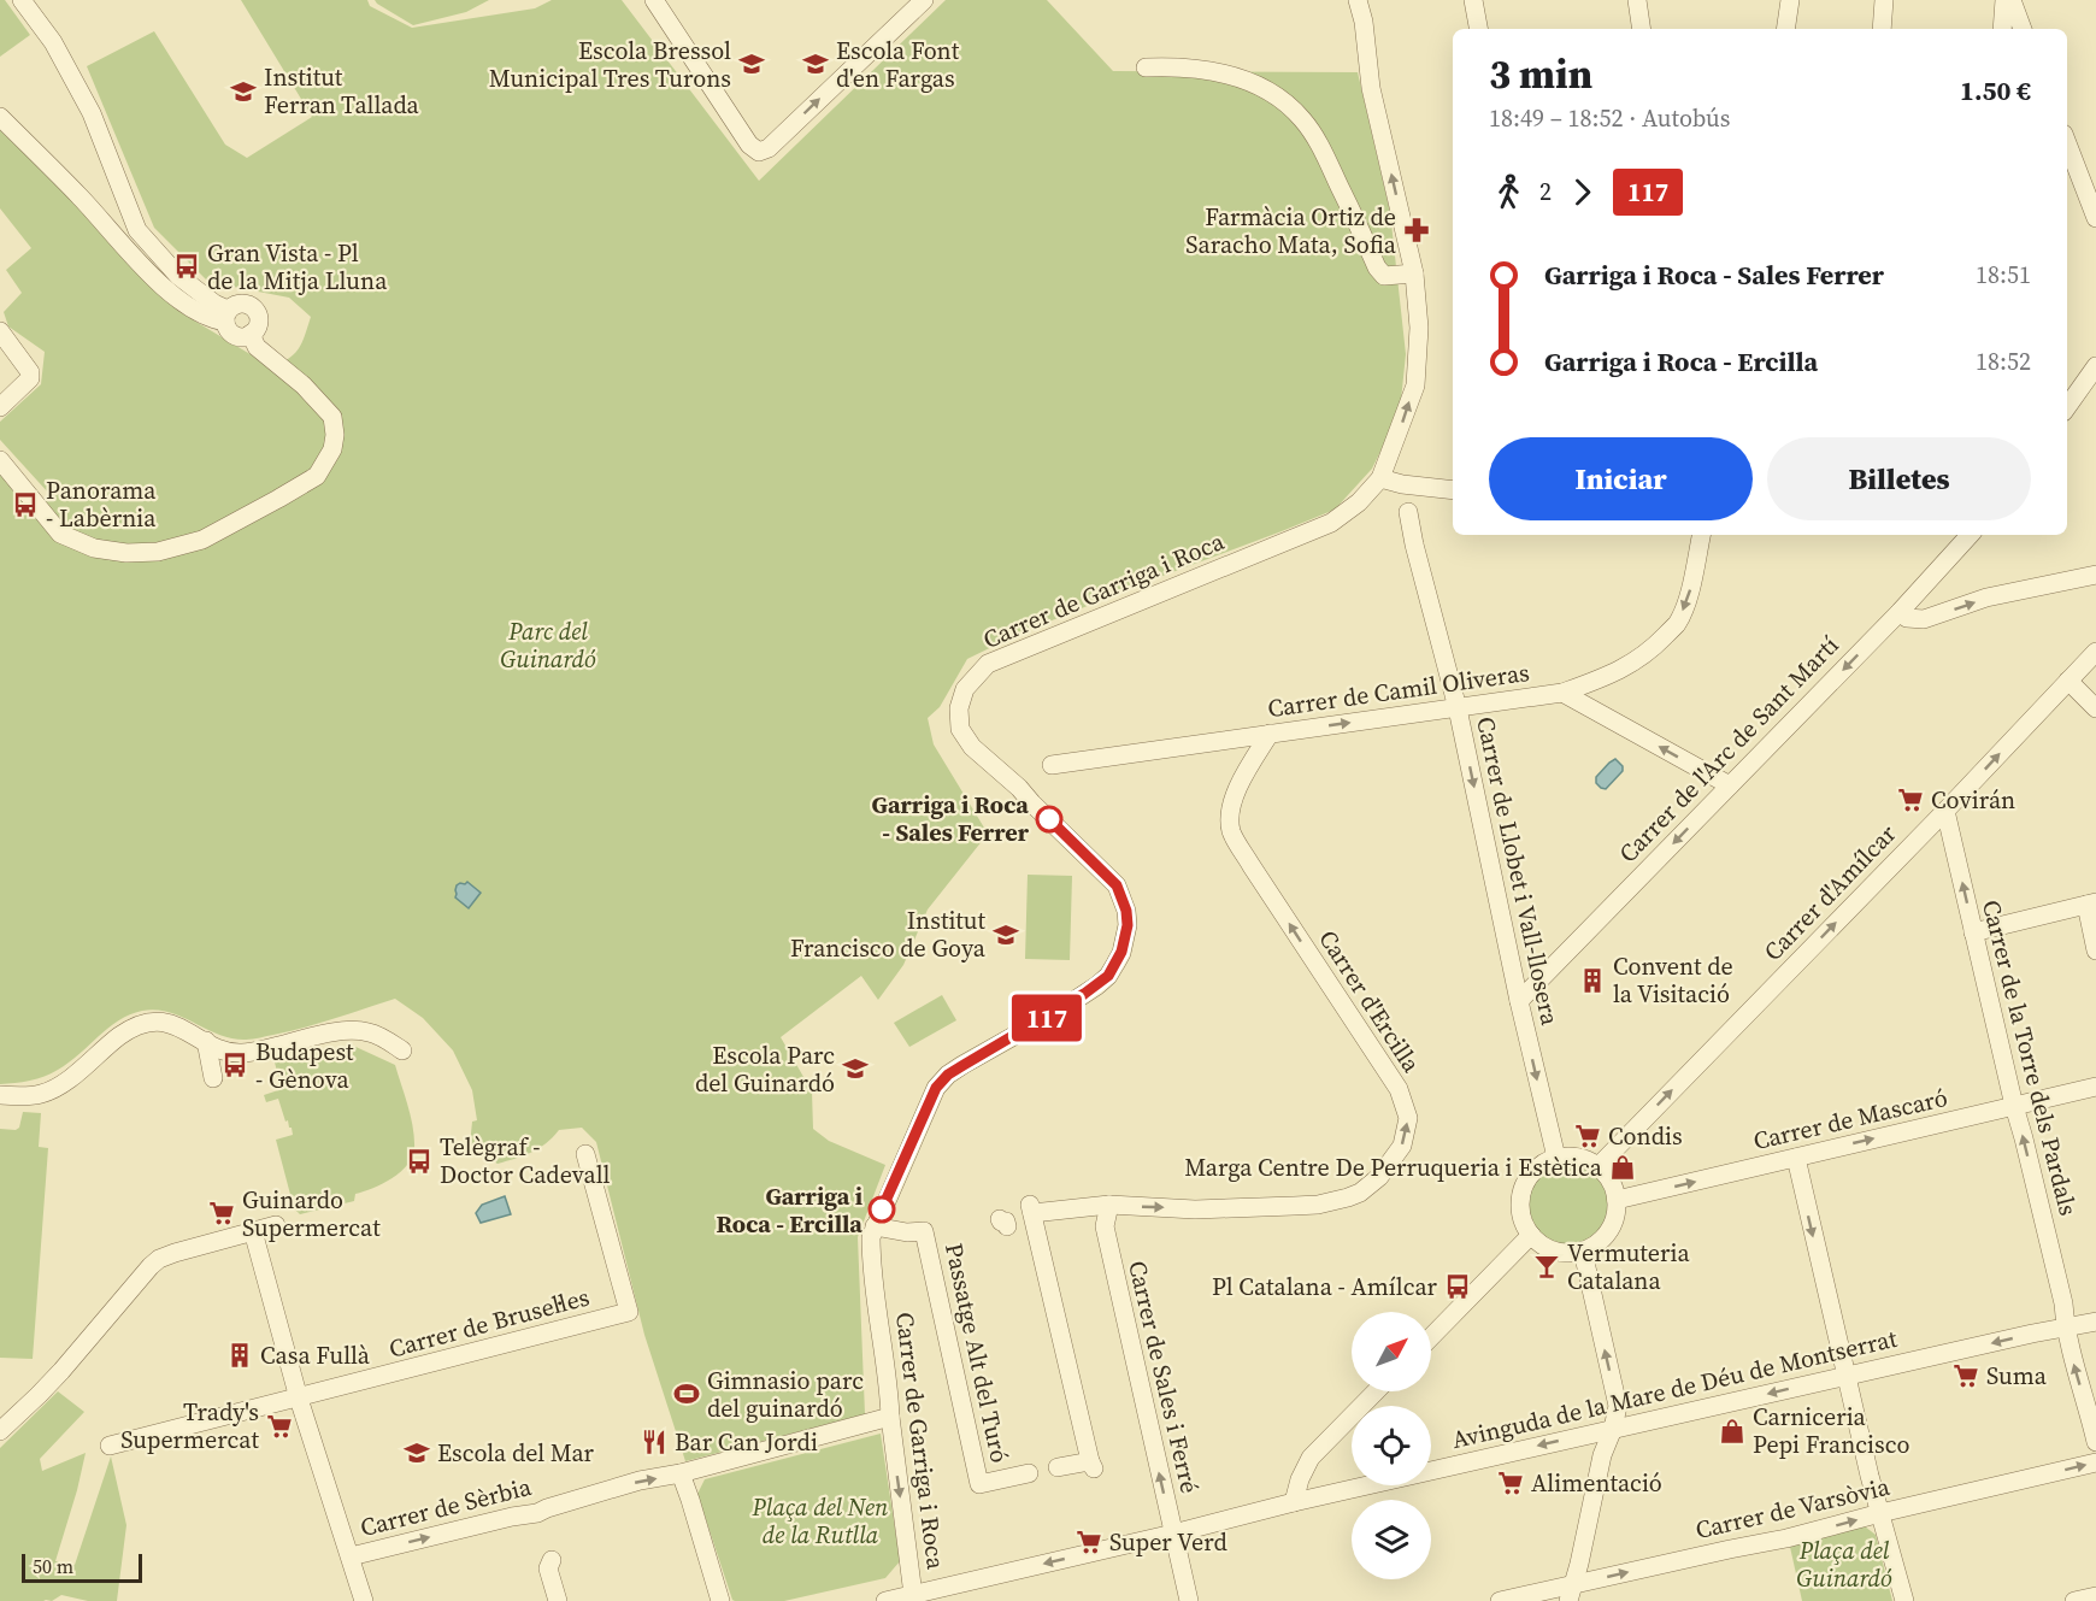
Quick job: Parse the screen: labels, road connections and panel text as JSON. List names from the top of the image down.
{
  "streets": {
    "street": [
      "Carrer de Garriga i Roca",
      "Carrer de Camil Oliveras",
      "Carrer de l'Arc de Sant Martí",
      "Carrer de Llobet i Vall-llosera",
      "Carrer d'Amílcar",
      "Carrer d'Ercilla",
      "Carrer de la Torre dels Pardals",
      "Carrer de Mascaró",
      "Carrer de Brusel·les",
      "Passatge Alt del Turó",
      "Carrer de Sales i Ferré",
      "Avinguda de la Mare de Déu de Montserrat",
      "Carrer de Sèrbia",
      "Carrer de Varsòvia"
    ]
  },
  "crossings": [
    ["Carrer de Garriga i Roca", "Passatge Alt del Turó"],
    ["Carrer de Garriga i Roca", "Avinguda de la Mare de Déu de Montserrat"],
    ["Carrer de Garriga i Roca", "Carrer de Sèrbia"],
    ["Carrer de Camil Oliveras", "Carrer de l'Arc de Sant Martí"],
    ["Carrer de Camil Oliveras", "Carrer de Llobet i Vall-llosera"],
    ["Carrer de Camil Oliveras", "Carrer d'Ercilla"],
    ["Carrer de l'Arc de Sant Martí", "Carrer de Llobet i Vall-llosera"],
    ["Carrer de Llobet i Vall-llosera", "Carrer d'Amílcar"],
    ["Carrer de Llobet i Vall-llosera", "Carrer de Mascaró"],
    ["Carrer d'Amílcar", "Carrer de la Torre dels Pardals"],
    ["Carrer d'Amílcar", "Carrer de Mascaró"],
    ["Carrer d'Ercilla", "Carrer de Sales i Ferré"],
    ["Carrer de la Torre dels Pardals", "Carrer de Mascaró"],
    ["Carrer de la Torre dels Pardals", "Avinguda de la Mare de Déu de Montserrat"],
    ["Carrer de Sales i Ferré", "Avinguda de la Mare de Déu de Montserrat"]
  ],
  "one_way": [
    "Carrer de l'Arc de Sant Martí",
    "Carrer de Llobet i Vall-llosera",
    "Carrer d'Amílcar",
    "Carrer de la Torre dels Pardals",
    "Carrer de Mascaró",
    "Carrer de Sales i Ferré",
    "Avinguda de la Mare de Déu de Montserrat",
    "Carrer de Sèrbia",
    "Carrer de Varsòvia"
  ],
  "parks": ["Parc del Guinardó", "Plaça del Nen de la Rutlla", "Plaça del Guinardó"],
  "places": {
    "school or university": [
      "Escola Bressol Municipal Tres Turons",
      "Escola Font d'en Fargas",
      "Institut Ferran Tallada",
      "Institut Francisco de Goya",
      "Escola Parc del Guinardó",
      "Escola del Mar"
    ],
    "pharmacy": ["Farmàcia Ortiz de Saracho Mata, Sofia"],
    "bus stop": [
      "Gran Vista - Pl de la Mitja Lluna",
      "Panorama - Labèrnia",
      "Budapest - Gènova",
      "Telègraf - Doctor Cadevall",
      "Pl Catalana - Amílcar"
    ],
    "supermarket": [
      "Covirán",
      "Condis",
      "Guinardo Supermercat",
      "Suma",
      "Trady's Supermercat",
      "Alimentació",
      "Super Verd"
    ],
    "other": ["Garriga i Roca - Sales Ferrer", "Garriga i Roca - Ercilla"],
    "building": ["Convent de la Visitació", "Casa Fullà"],
    "shop": ["Marga Centre De Perruqueria i Estètica", "Carniceria Pepi Francisco"],
    "bar": ["Vermuteria Catalana"],
    "sports": ["Gimnasio parc del guinardó"],
    "restaurant": ["Bar Can Jordi"]
  },
  "lines": ["bus line 117"],
  "scale_bar": "50 m",
  "north": "top right",
  "page": {
    "on_map": "117",
    "heading": ["3 min", "18:49 – 18:52 · Autobús", "1.50 €"],
    "legs": ["2", "117"],
    "list": [
      {
        "name": "Garriga i Roca - Sales Ferrer",
        "value": "18:51"
      },
      {
        "name": "Garriga i Roca - Ercilla",
        "value": "18:52"
      }
    ],
    "buttons": ["Iniciar", "Billetes"],
    "scale": "50 m"
  }
}
